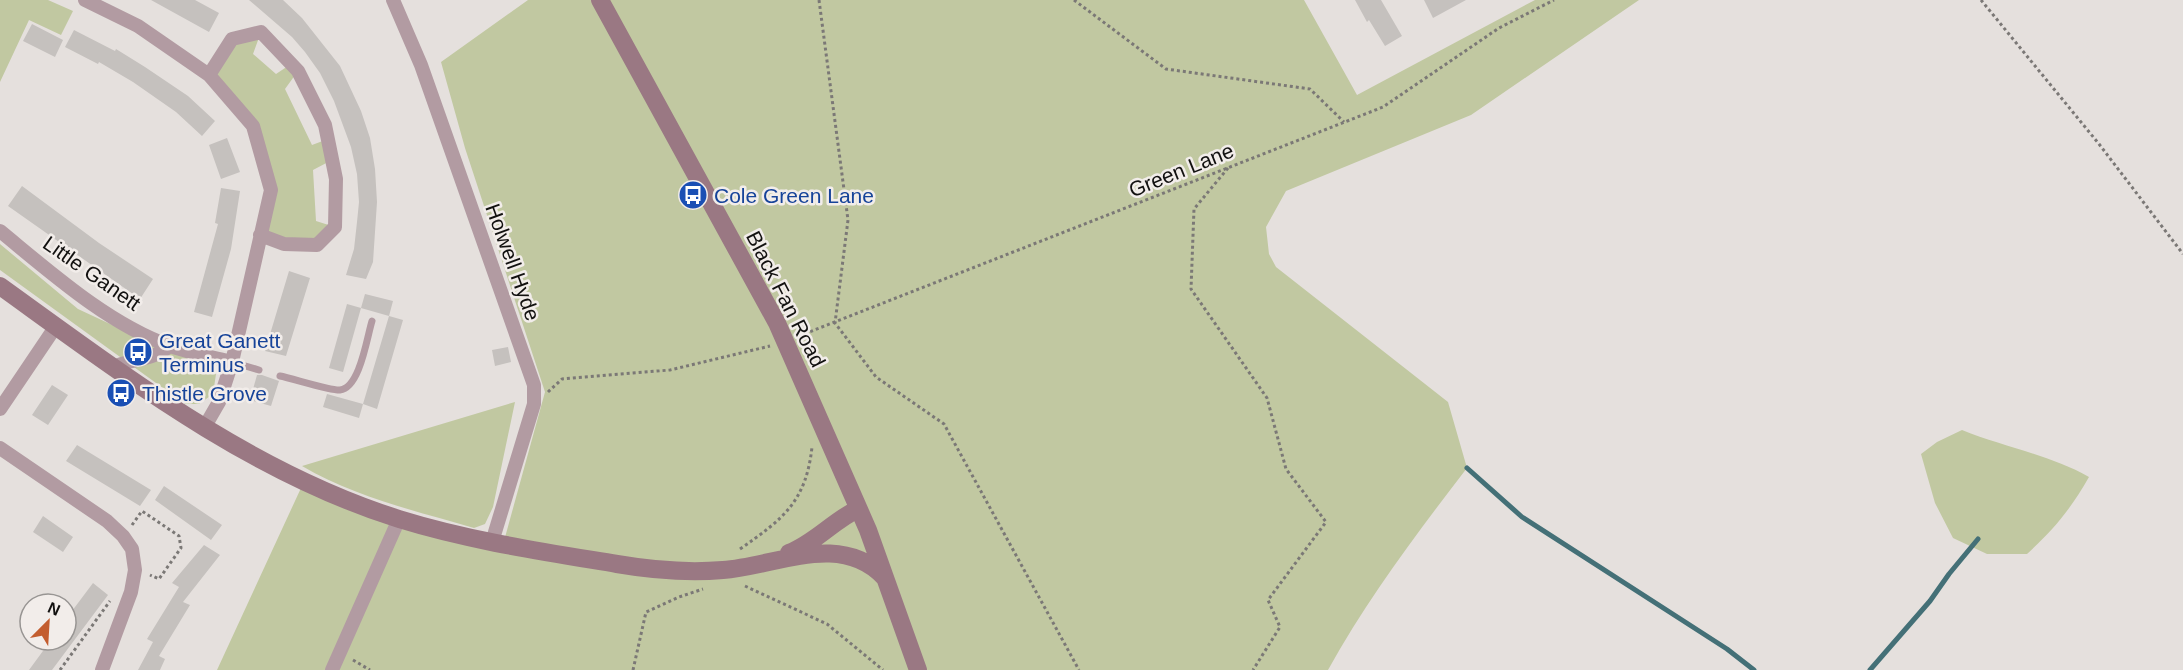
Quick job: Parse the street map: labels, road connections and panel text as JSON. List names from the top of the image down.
{
  "streets": {
    "street": ["Holwell Hyde", "Little Ganett", "Black Fan Road"],
    "path": ["Green Lane"]
  },
  "places": {
    "bus stop": ["Cole Green Lane", "Great Ganett Terminus", "Thistle Grove"]
  },
  "north": "top right"
}
